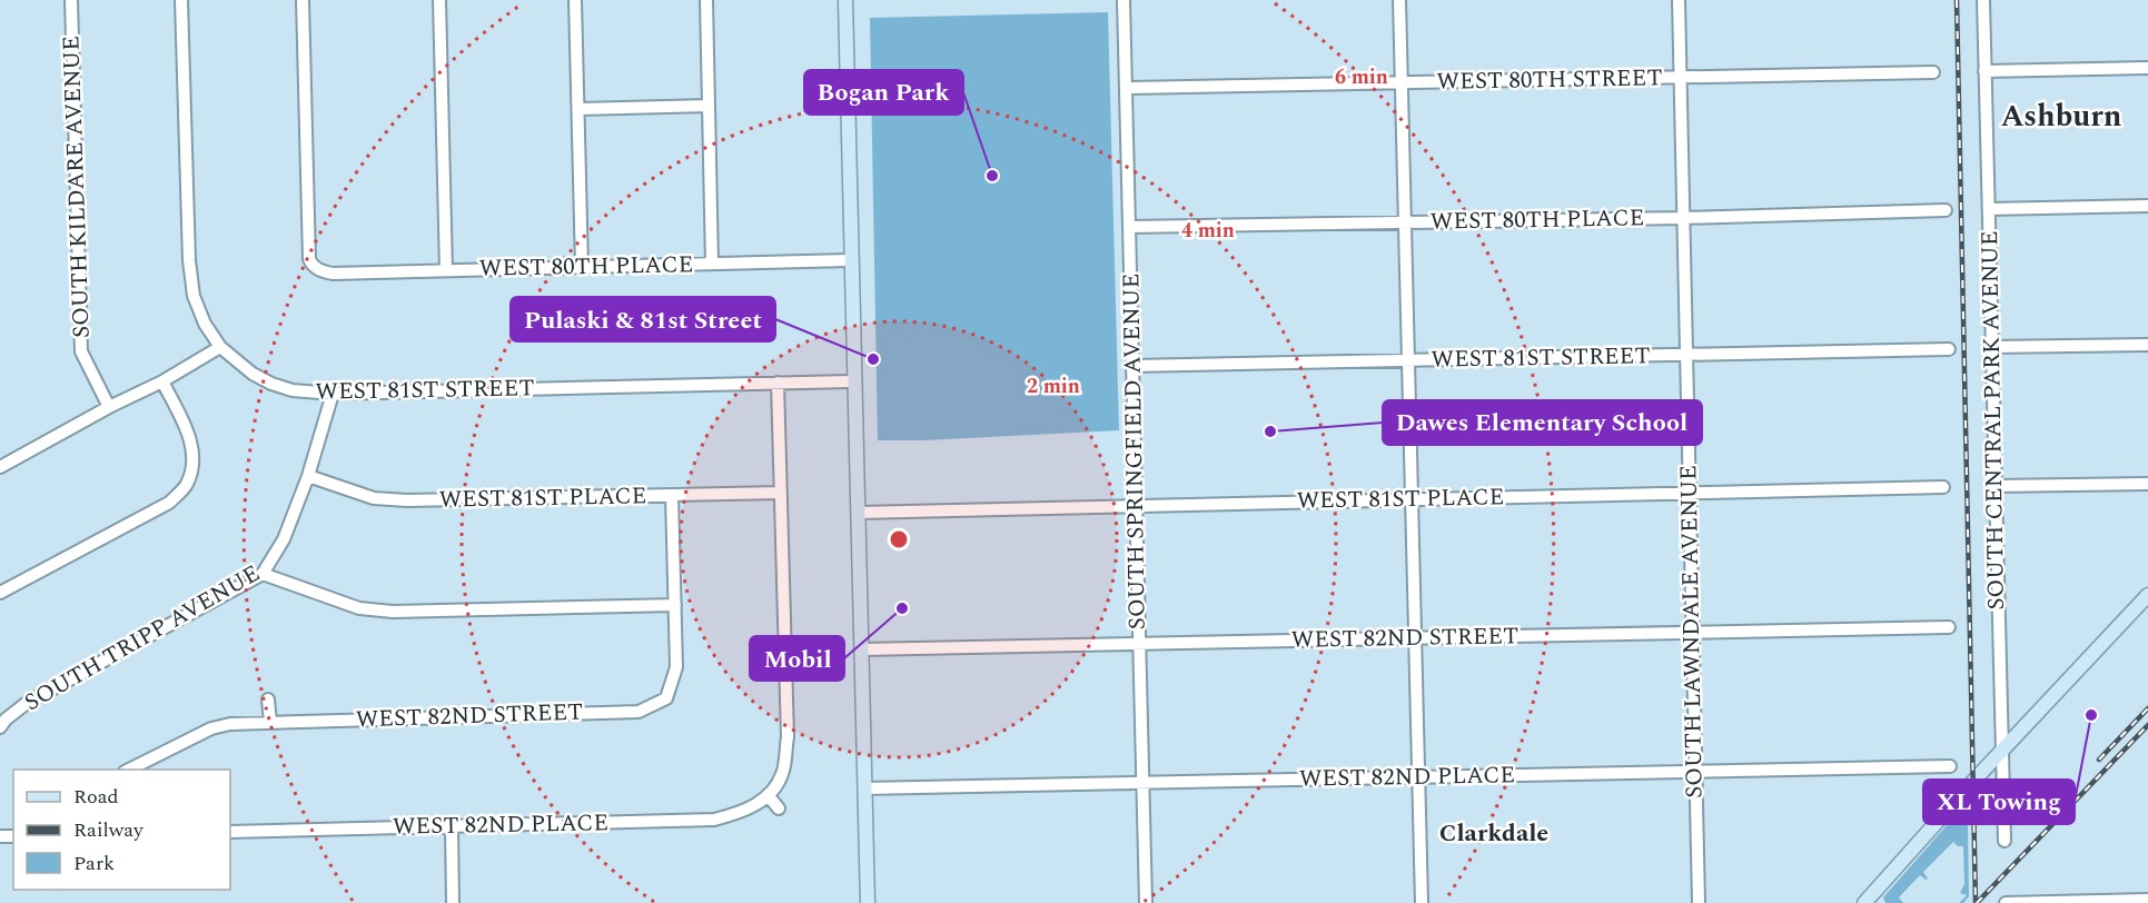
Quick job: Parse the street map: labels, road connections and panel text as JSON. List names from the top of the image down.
{
  "streets": {
    "street": [
      "WEST 80TH STREET",
      "SOUTH KILDARE AVENUE",
      "WEST 80TH PLACE",
      "WEST 81ST STREET",
      "SOUTH CENTRAL PARK AVENUE",
      "SOUTH SPRINGFIELD AVENUE",
      "WEST 81ST PLACE",
      "SOUTH LAWNDALE AVENUE",
      "SOUTH TRIPP AVENUE",
      "WEST 82ND STREET",
      "WEST 82ND PLACE"
    ]
  },
  "crossings": [
    ["WEST 80TH STREET", "SOUTH SPRINGFIELD AVENUE"],
    ["WEST 80TH STREET", "SOUTH LAWNDALE AVENUE"],
    ["WEST 80TH PLACE", "SOUTH SPRINGFIELD AVENUE"],
    ["WEST 80TH PLACE", "SOUTH LAWNDALE AVENUE"],
    ["WEST 81ST STREET", "SOUTH SPRINGFIELD AVENUE"],
    ["WEST 81ST STREET", "SOUTH LAWNDALE AVENUE"],
    ["WEST 81ST STREET", "SOUTH TRIPP AVENUE"],
    ["SOUTH SPRINGFIELD AVENUE", "WEST 81ST PLACE"],
    ["SOUTH SPRINGFIELD AVENUE", "WEST 82ND STREET"],
    ["SOUTH SPRINGFIELD AVENUE", "WEST 82ND PLACE"],
    ["WEST 81ST PLACE", "SOUTH LAWNDALE AVENUE"],
    ["WEST 81ST PLACE", "SOUTH TRIPP AVENUE"],
    ["SOUTH LAWNDALE AVENUE", "WEST 82ND STREET"],
    ["SOUTH LAWNDALE AVENUE", "WEST 82ND PLACE"]
  ],
  "districts": ["Ashburn", "Clarkdale"],
  "places": [
    "Bogan Park",
    "Pulaski & 81st Street",
    "Dawes Elementary School",
    "Mobil",
    "XL Towing"
  ],
  "legend": ["Road", "Railway", "Park"],
  "rings": ["6 min", "4 min", "2 min"]
}
